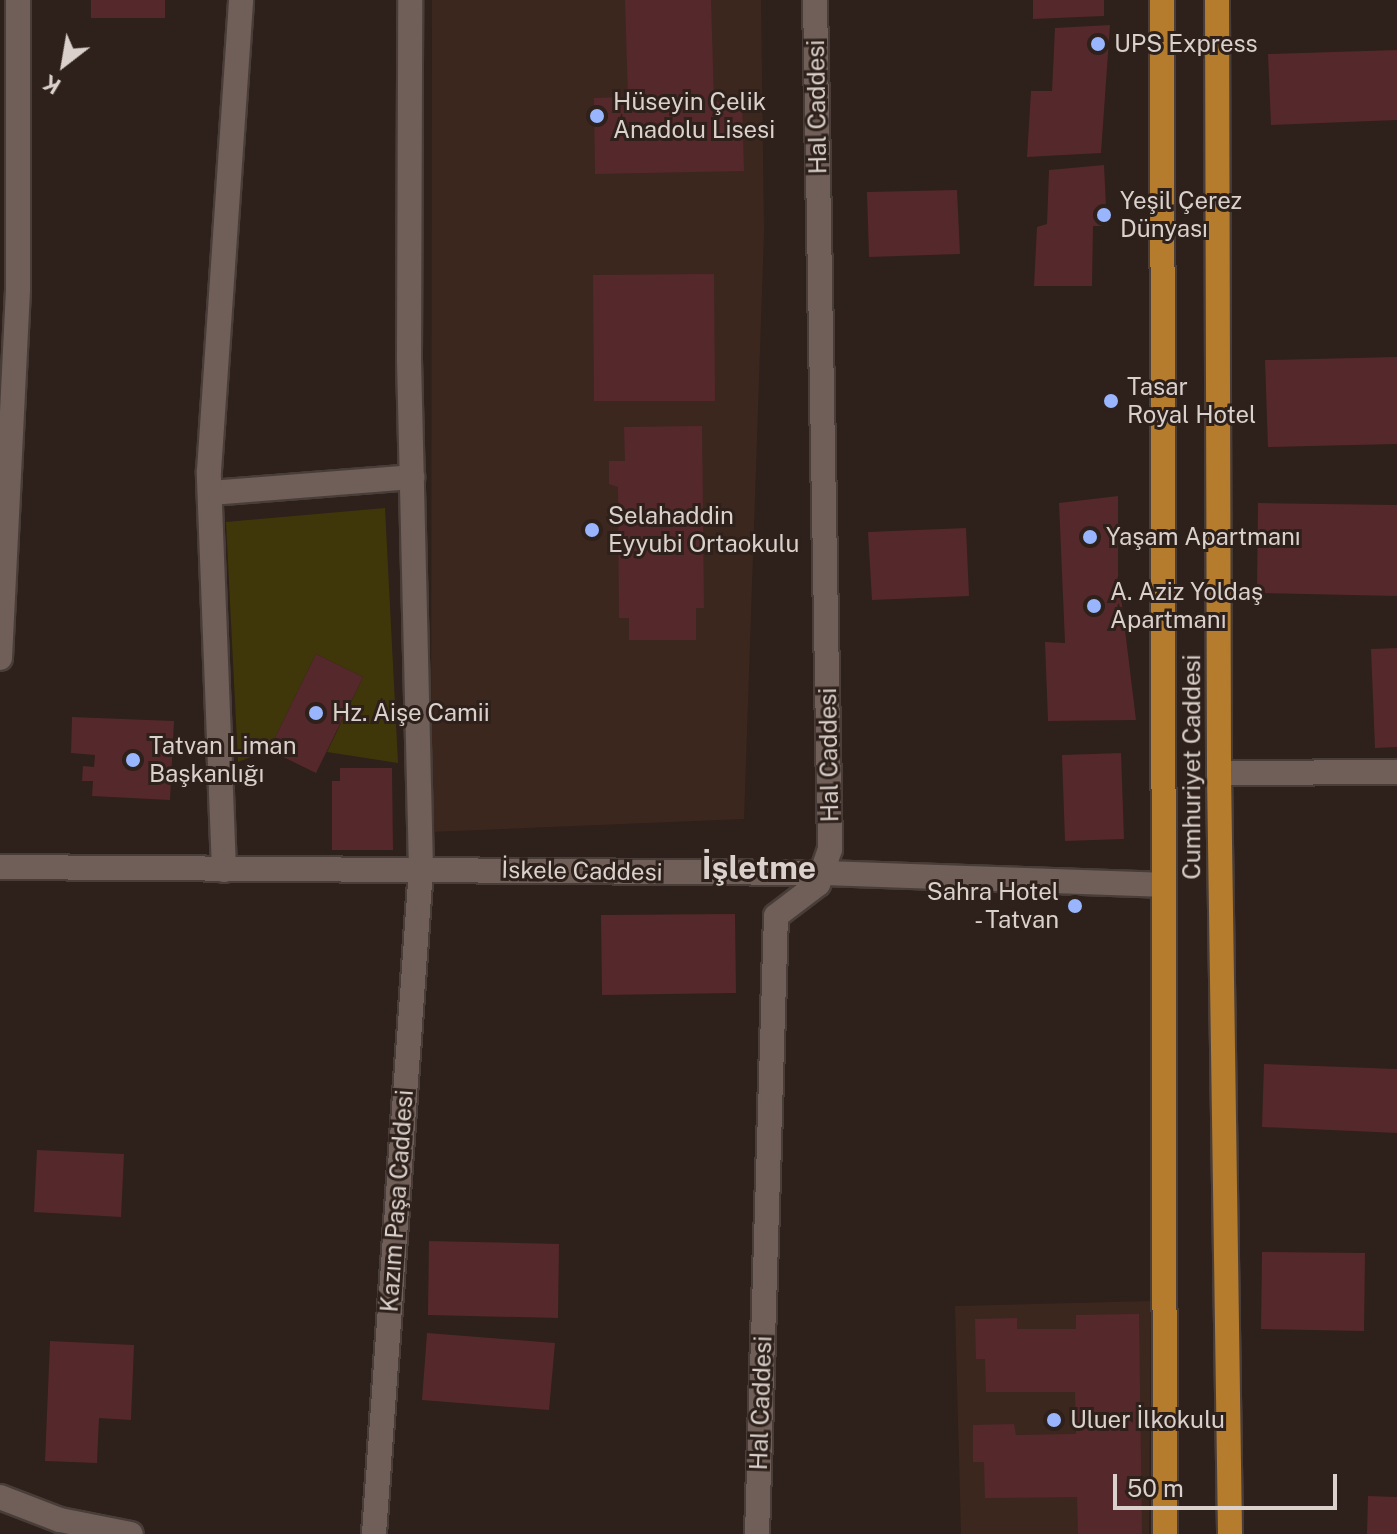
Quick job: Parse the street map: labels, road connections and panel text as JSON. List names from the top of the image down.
{
  "streets": {
    "highway": ["Cumhuriyet Caddesi"],
    "street": ["Hal Caddesi", "İskele Caddesi", "Kazım Paşa Caddesi"]
  },
  "crossings": [
    ["Hal Caddesi", "İskele Caddesi"],
    ["Cumhuriyet Caddesi", "İskele Caddesi"],
    ["İskele Caddesi", "Kazım Paşa Caddesi"]
  ],
  "districts": ["İşletme"],
  "places": [
    "UPS Express",
    "Hüseyin Çelik Anadolu Lisesi",
    "Yeşil Çerez Dünyası",
    "Tasar Royal Hotel",
    "Selahaddin Eyyubi Ortaokulu",
    "Yaşam Apartmanı",
    "A. Aziz Yoldaş Apartmanı",
    "Hz. Aişe Camii",
    "Tatvan Liman Başkanlığı",
    "Sahra Hotel - Tatvan",
    "Uluer İlkokulu"
  ],
  "scale_bar": "50 m",
  "north": "bottom left"
}
